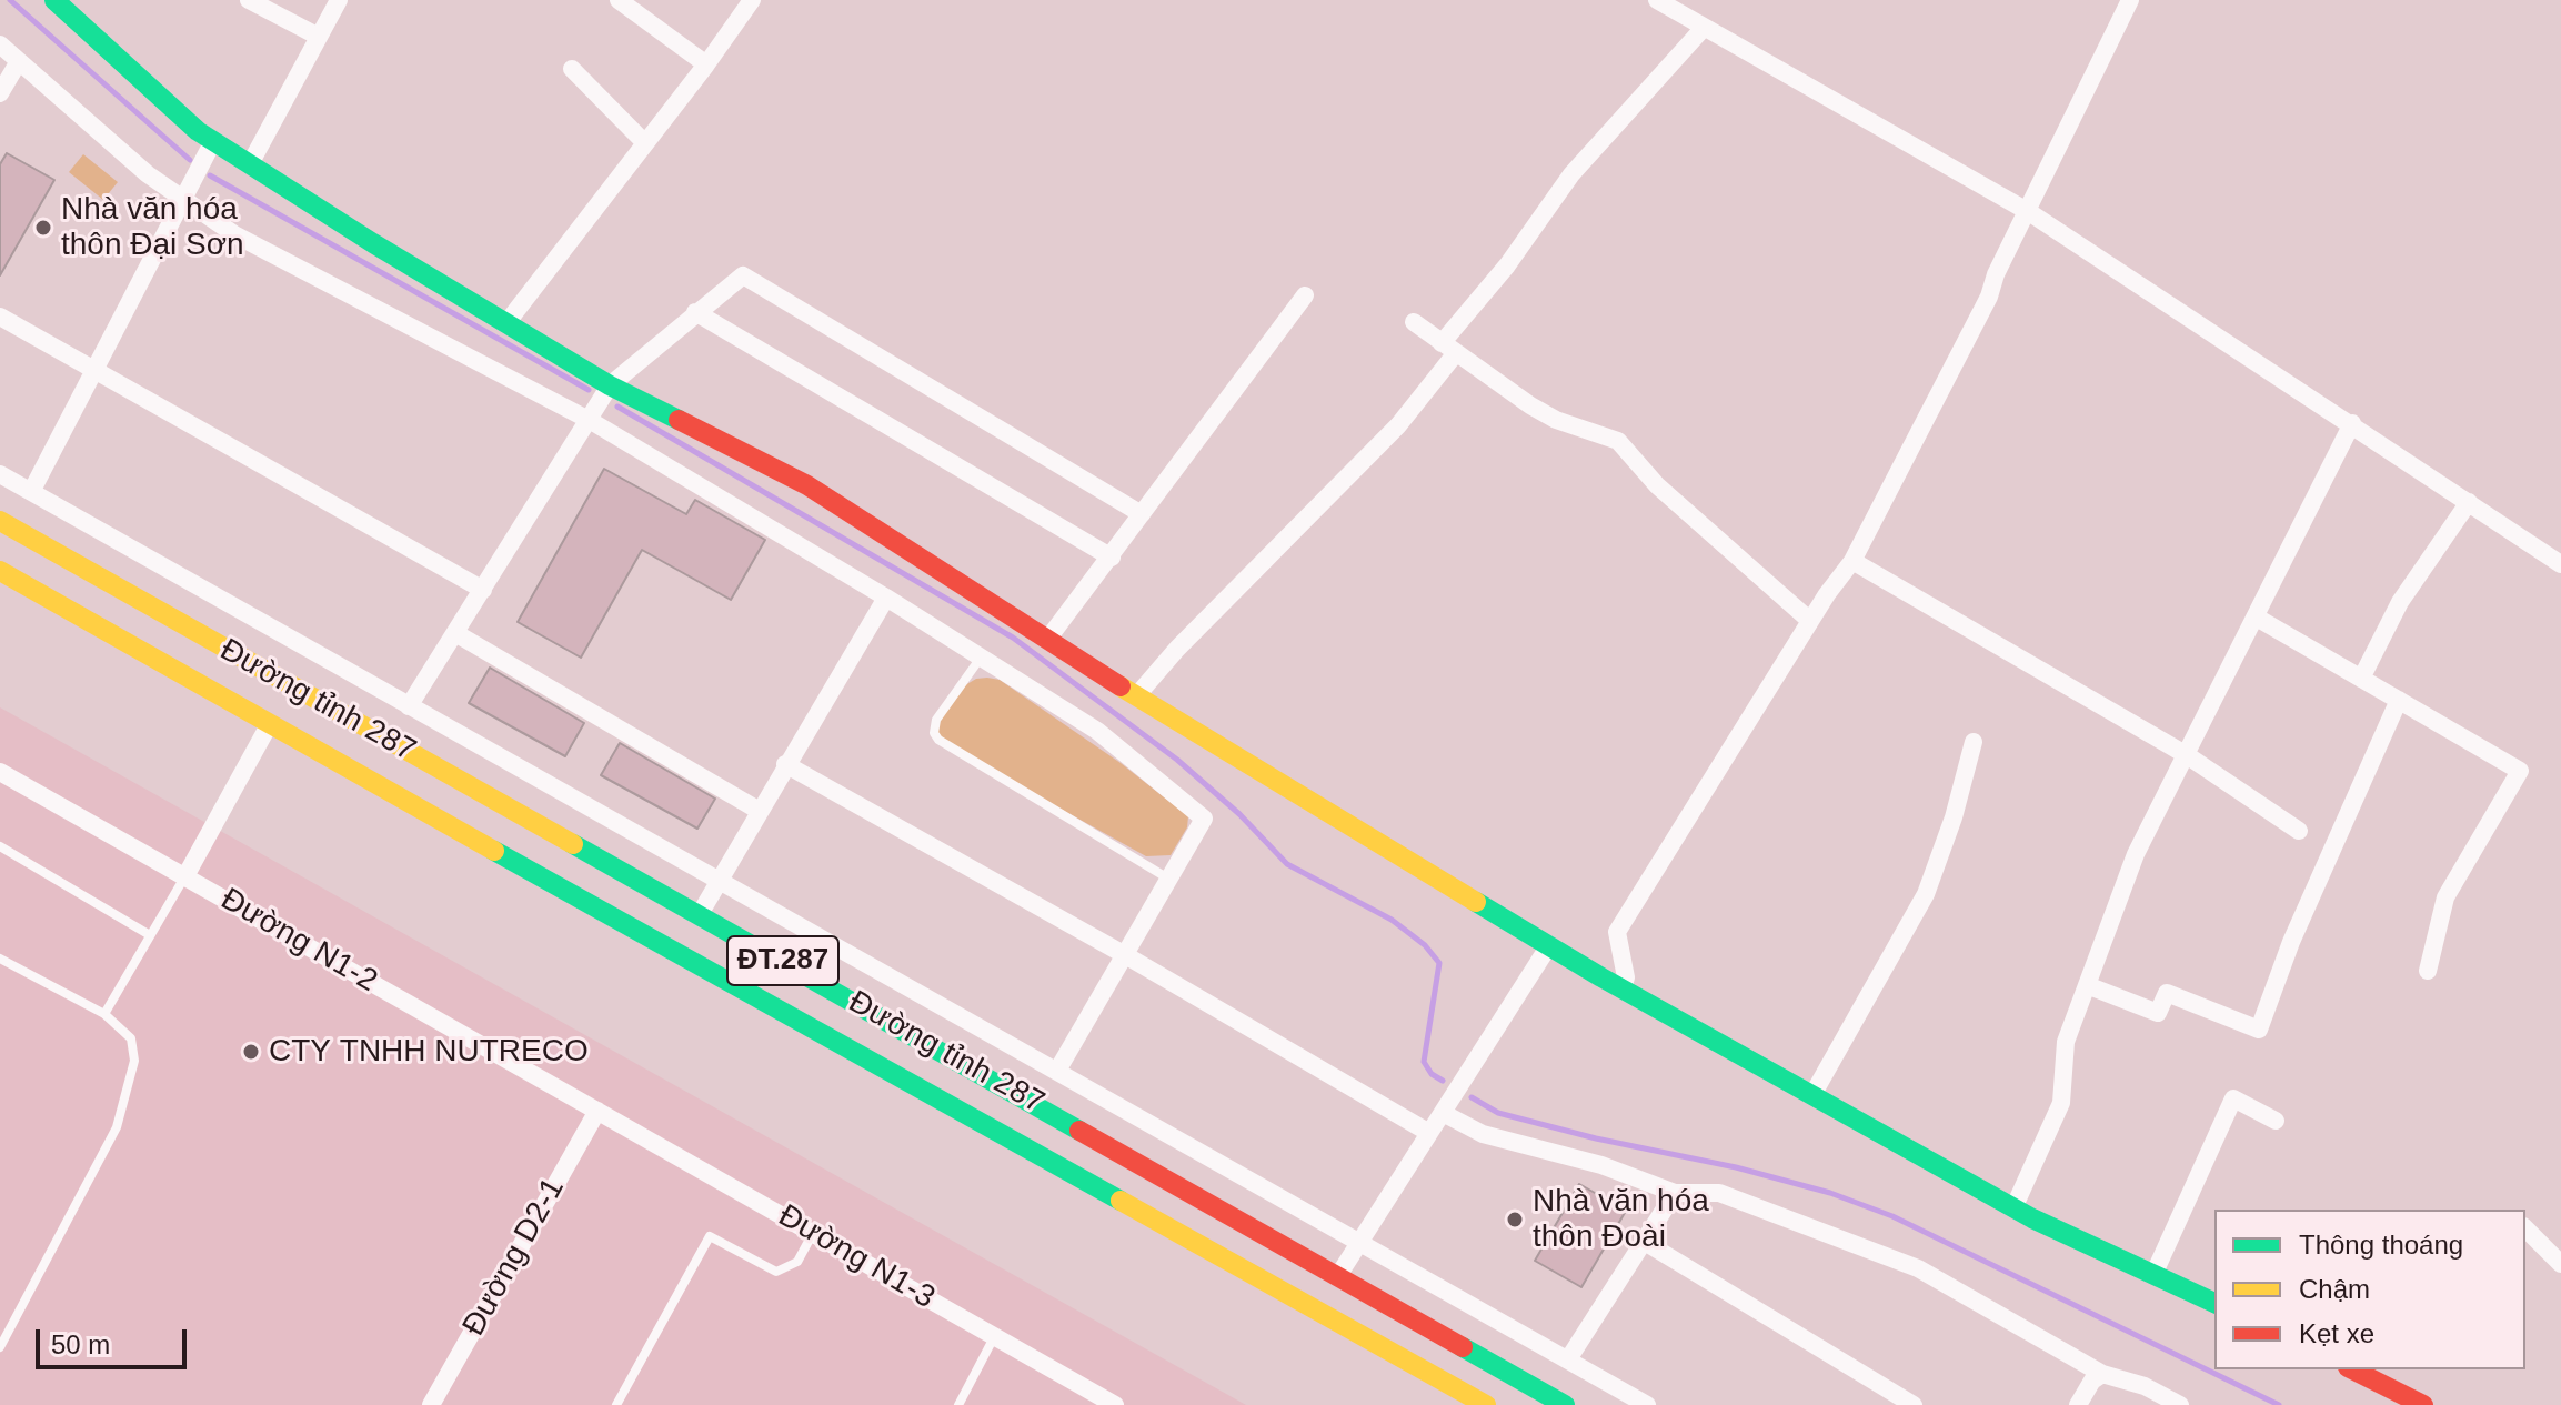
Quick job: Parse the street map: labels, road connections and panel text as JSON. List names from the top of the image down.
{
  "streets": {
    "main road": ["Đường tỉnh 287", "ĐT.287"],
    "street": ["Đường N1-2", "Đường D2-1", "Đường N1-3"]
  },
  "crossings": [
    ["Đường N1-2", "Đường D2-1"],
    ["Đường N1-2", "Đường N1-3"],
    ["Đường D2-1", "Đường N1-3"]
  ],
  "places": ["Nhà văn hóa thôn Đại Sơn", "CTY TNHH NUTRECO", "Nhà văn hóa thôn Đoài"],
  "legend": ["Thông thoáng", "Chậm", "Kẹt xe"],
  "scale_bar": "50 m"
}
